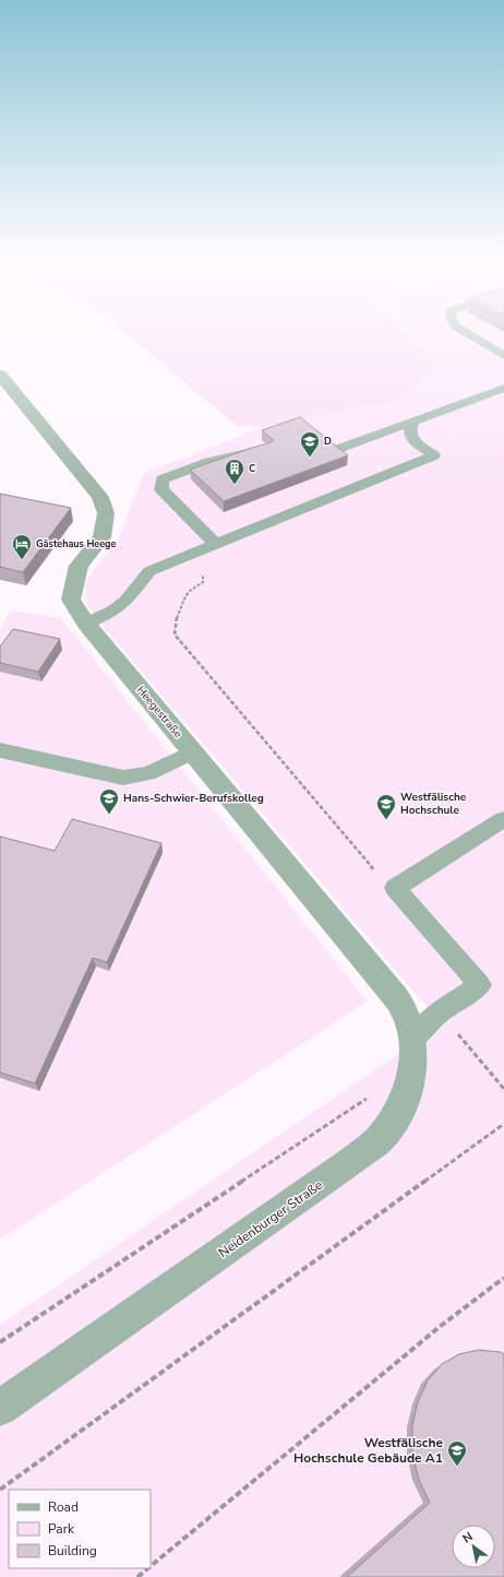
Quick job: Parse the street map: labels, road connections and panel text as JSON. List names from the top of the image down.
{
  "streets": {
    "street": ["Heegestraße", "Neidenburger Straße"]
  },
  "crossings": [
    ["Heegestraße", "Neidenburger Straße"]
  ],
  "places": {
    "school or university": [
      "D",
      "Hans-Schwier-Berufskolleg",
      "Westfälische Hochschule",
      "Westfälische Hochschule Gebäude A1"
    ],
    "building": ["C"],
    "hotel": ["Gästehaus Heege"]
  },
  "legend": ["Road", "Park", "Building"],
  "north": "top left"
}
